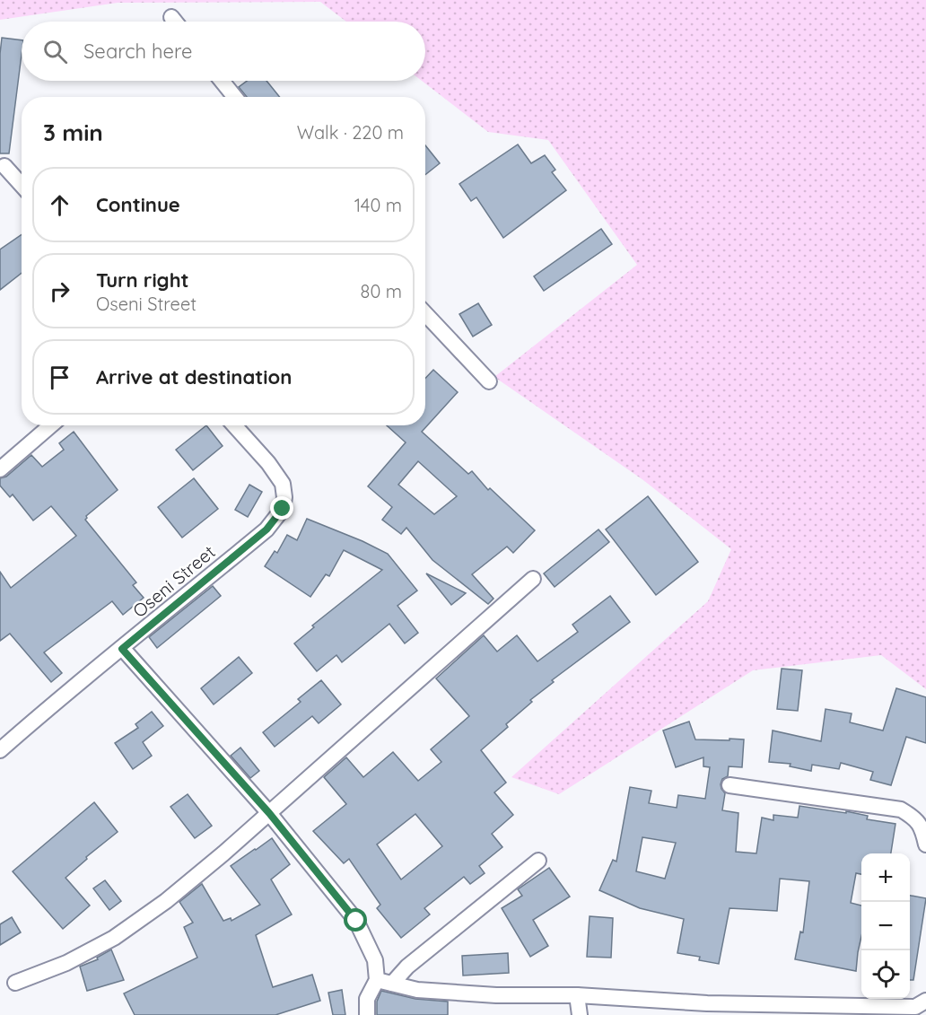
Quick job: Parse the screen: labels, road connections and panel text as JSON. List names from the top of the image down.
{
  "streets": {
    "street": ["Oseni Street"]
  },
  "page": {
    "search": "Search here",
    "heading": ["3 min", "Walk · 220 m"],
    "list": [
      ["Continue", "140 m"],
      ["Turn right", "Oseni Street", "80 m"],
      "Arrive at destination"
    ],
    "map_buttons": ["+", "−"]
  }
}
